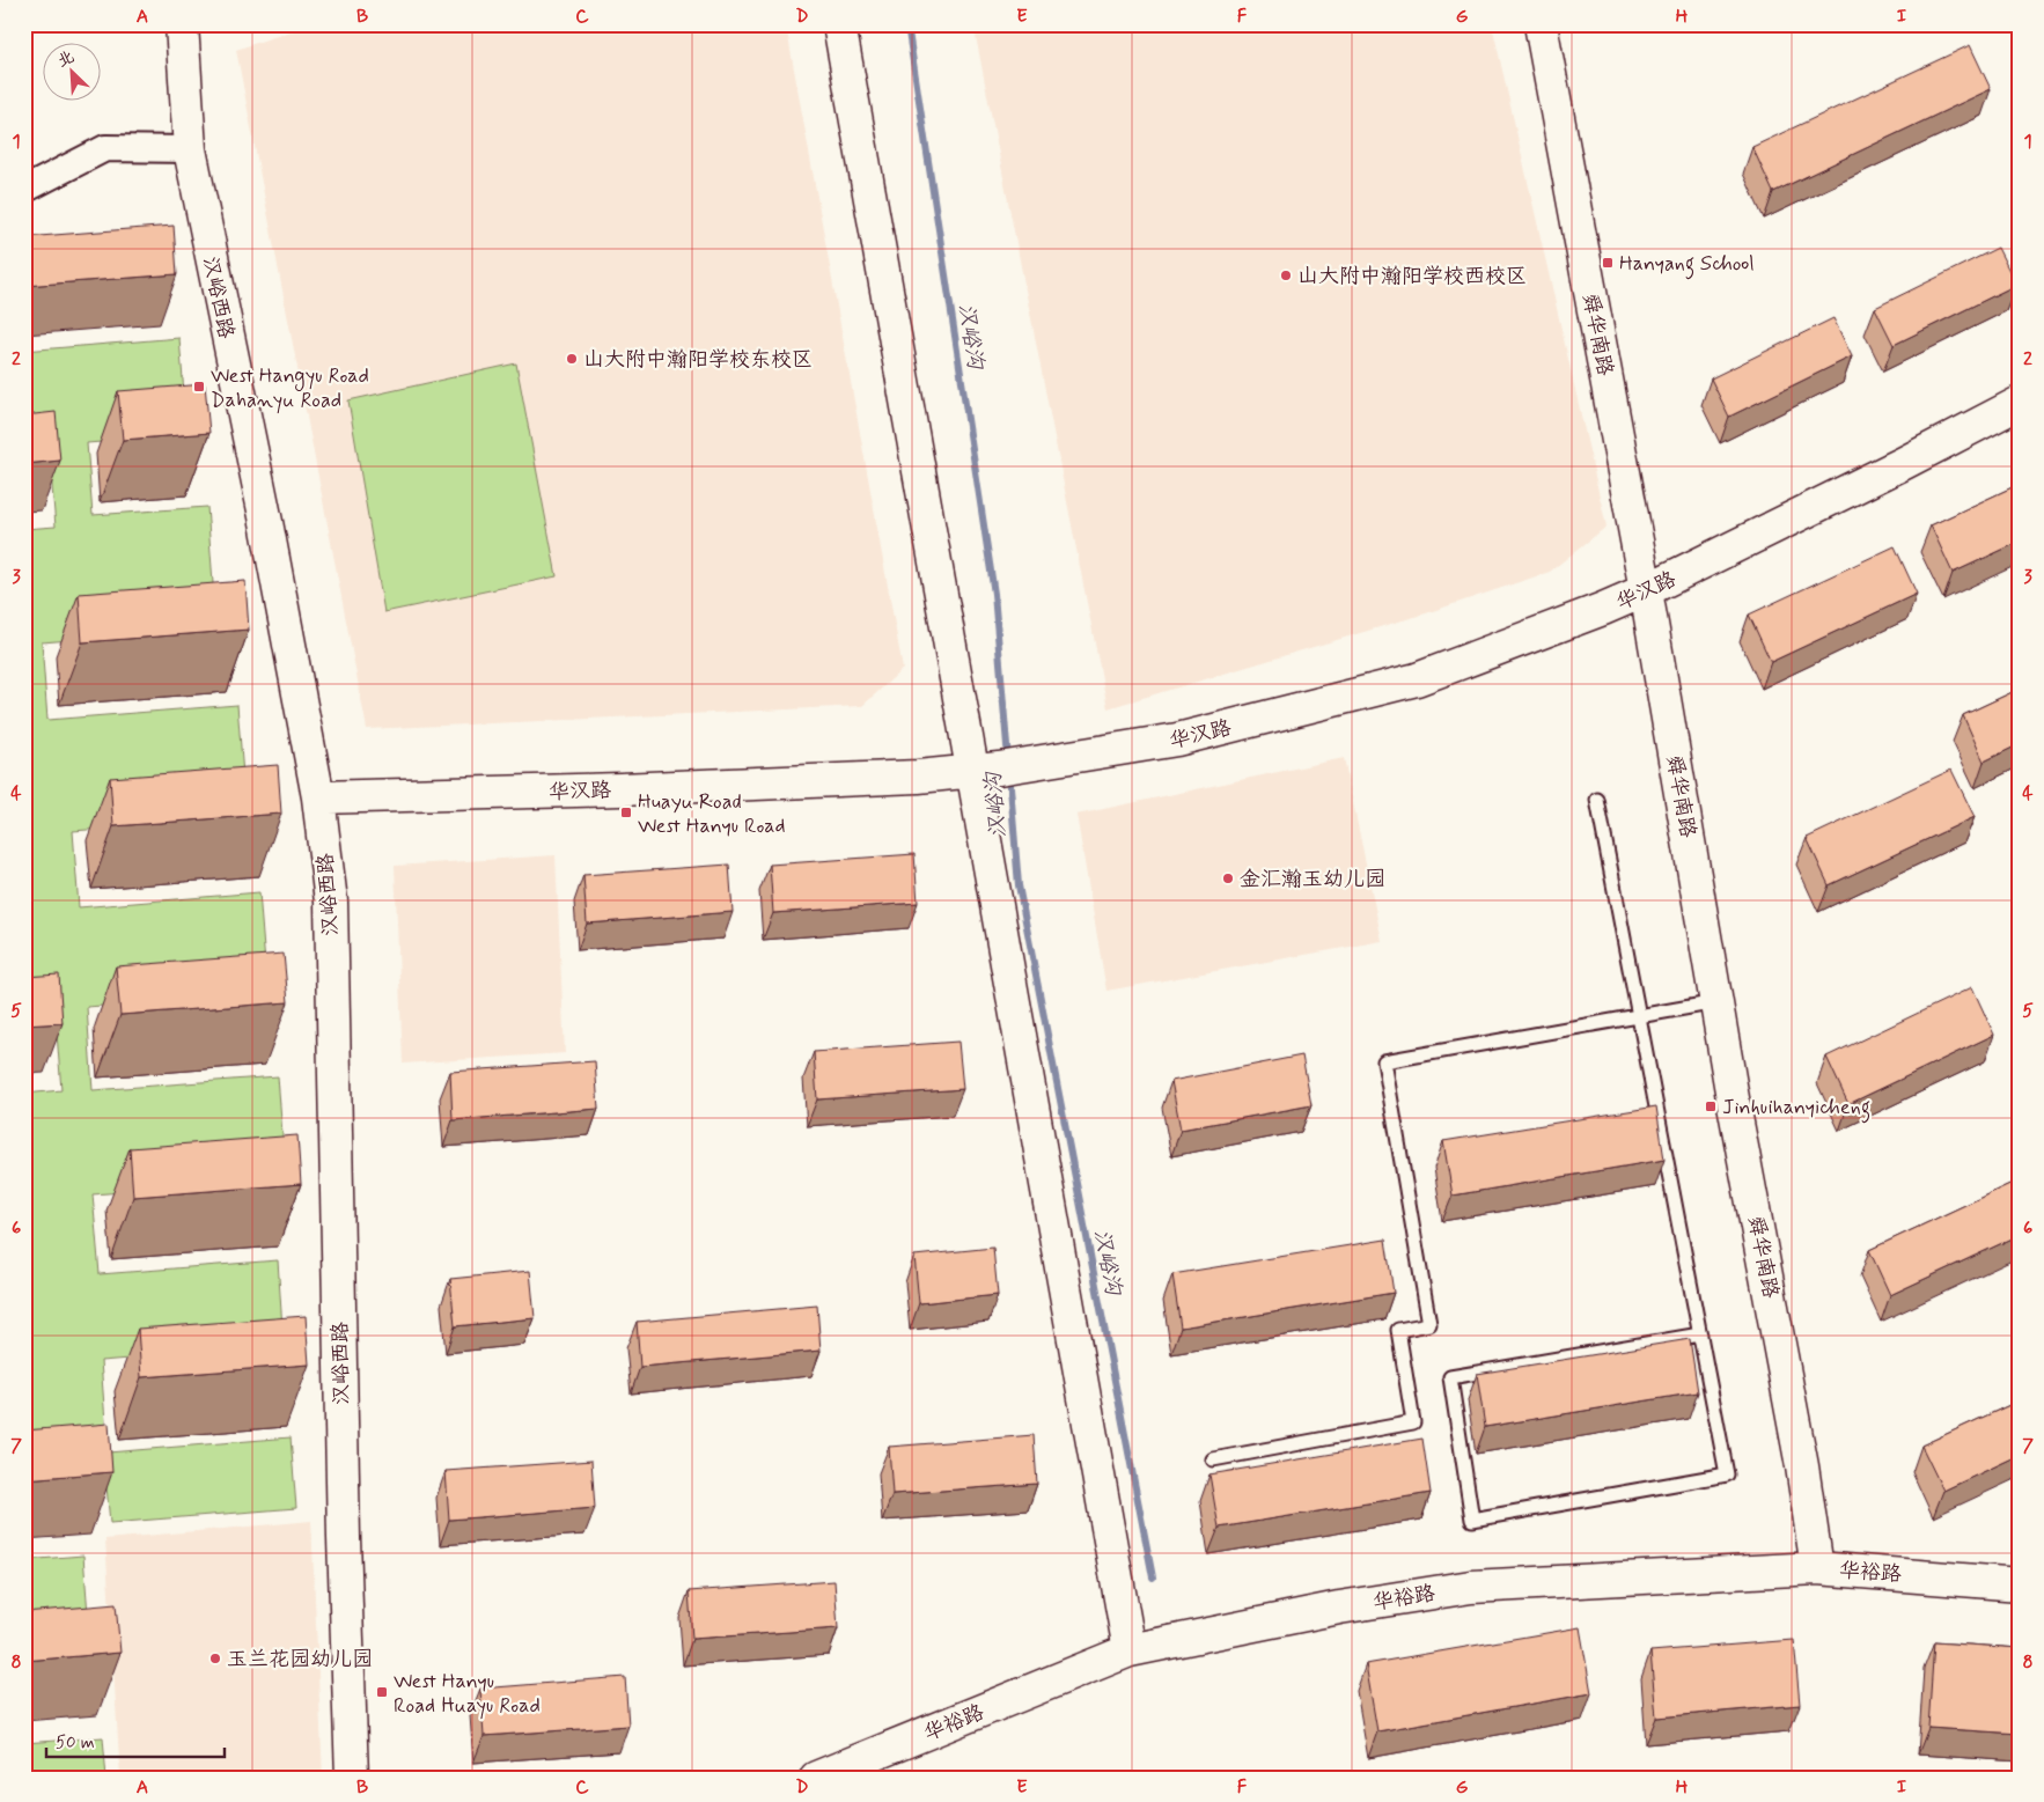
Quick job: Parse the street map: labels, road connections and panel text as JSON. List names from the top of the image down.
{
  "streets": {
    "street": [
      "汉峪西路",
      "舜华南路",
      "华汉路",
      "华裕路"
    ]
  },
  "crossings": [
    ["汉峪西路", "华汉路"],
    ["舜华南路", "华汉路"],
    ["舜华南路", "华裕路"]
  ],
  "water": ["汉峪沟"],
  "places": {
    "transit": [
      "Hanyang School",
      "West Hangyu Road Dahanyu Road",
      "Huayu Road West Hanyu Road",
      "Jinhuihanyicheng",
      "West Hanyu Road Huayu Road"
    ],
    "other": [
      "山大附中瀚阳学校西校区",
      "山大附中瀚阳学校东校区",
      "金汇瀚玉幼儿园",
      "玉兰花园幼儿园"
    ]
  },
  "scale_bar": "50 m",
  "north": "top left",
  "grid": {
    "columns": [
      "A",
      "B",
      "C",
      "D",
      "E",
      "F",
      "G",
      "H",
      "I"
    ],
    "rows": [
      "1",
      "2",
      "3",
      "4",
      "5",
      "6",
      "7",
      "8"
    ]
  }
}
